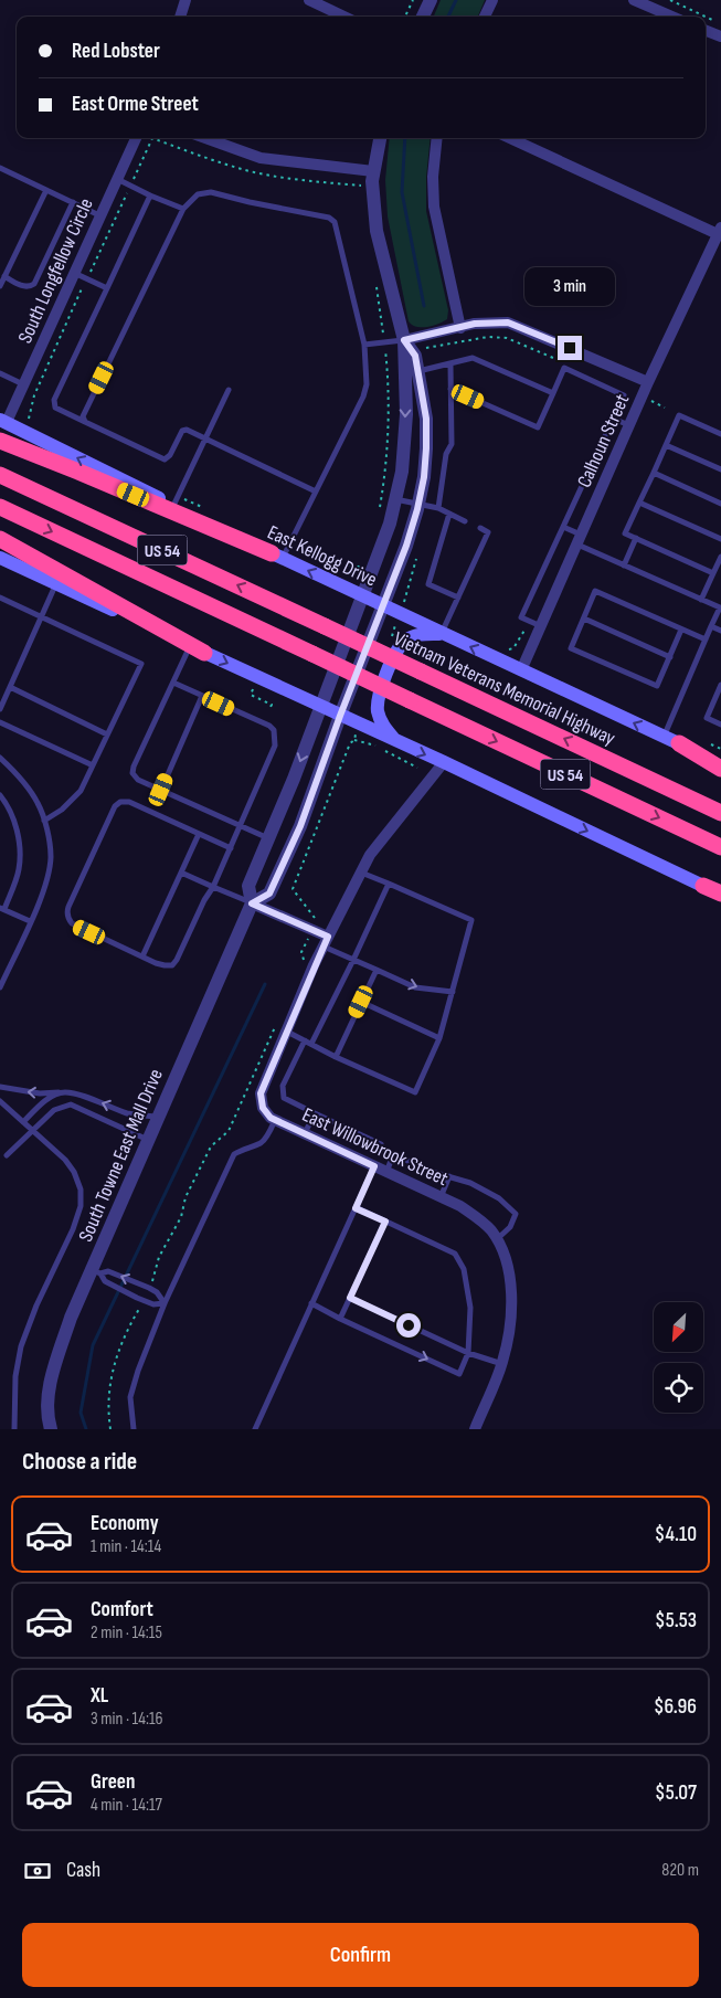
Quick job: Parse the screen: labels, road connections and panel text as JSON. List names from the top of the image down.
{
  "streets": {
    "highway": ["US 54", "Vietnam Veterans Memorial Highway"],
    "main road": ["East Kellogg Drive"],
    "street": [
      "South Longfellow Circle",
      "Calhoun Street",
      "East Willowbrook Street",
      "South Towne East Mall Drive"
    ]
  },
  "crossings": [
    ["Calhoun Street", "East Kellogg Drive"],
    ["East Kellogg Drive", "South Towne East Mall Drive"]
  ],
  "north": "bottom left",
  "page": {
    "banner": ["Red Lobster", "East Orme Street"],
    "bubble": "3 min",
    "heading": "Choose a ride",
    "list": [
      {
        "name": "Economy",
        "note": "1 min · 14:14",
        "value": "$4.10"
      },
      {
        "name": "Comfort",
        "note": "2 min · 14:15",
        "value": "$5.53"
      },
      {
        "name": "XL",
        "note": "3 min · 14:16",
        "value": "$6.96"
      },
      {
        "name": "Green",
        "note": "4 min · 14:17",
        "value": "$5.07"
      }
    ],
    "pay": ["Cash", "820 m"],
    "buttons": "Confirm"
  }
}
